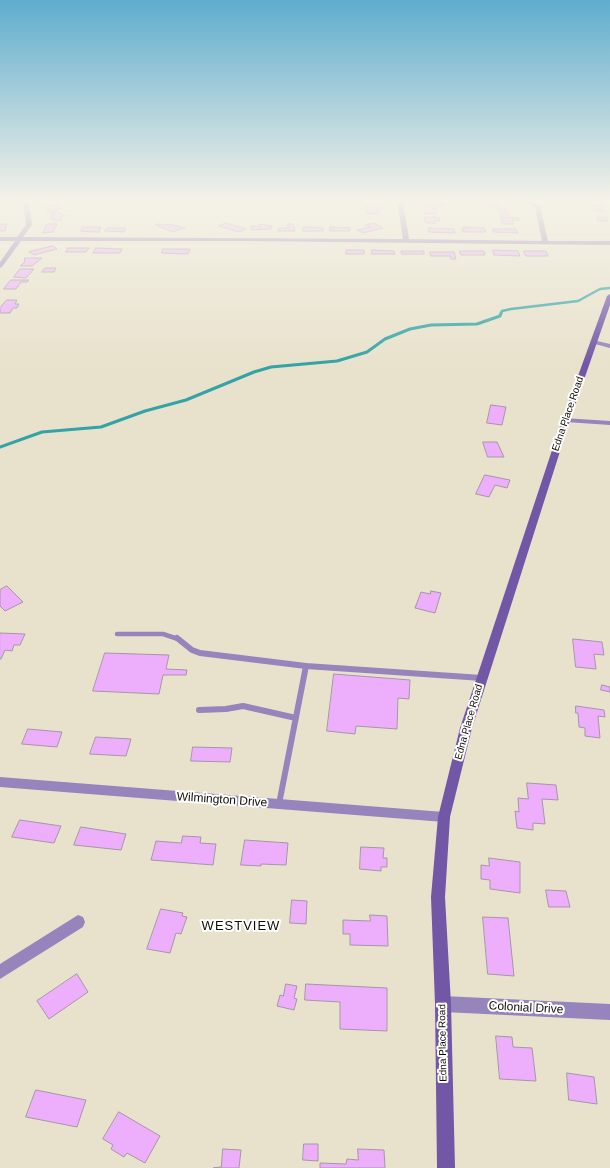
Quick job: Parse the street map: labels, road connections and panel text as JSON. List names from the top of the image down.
{
  "streets": {
    "street": ["Edna Place Road", "Wilmington Drive", "Colonial Drive"]
  },
  "crossings": [
    ["Edna Place Road", "Wilmington Drive"],
    ["Edna Place Road", "Colonial Drive"]
  ],
  "districts": ["WESTVIEW"]
}
